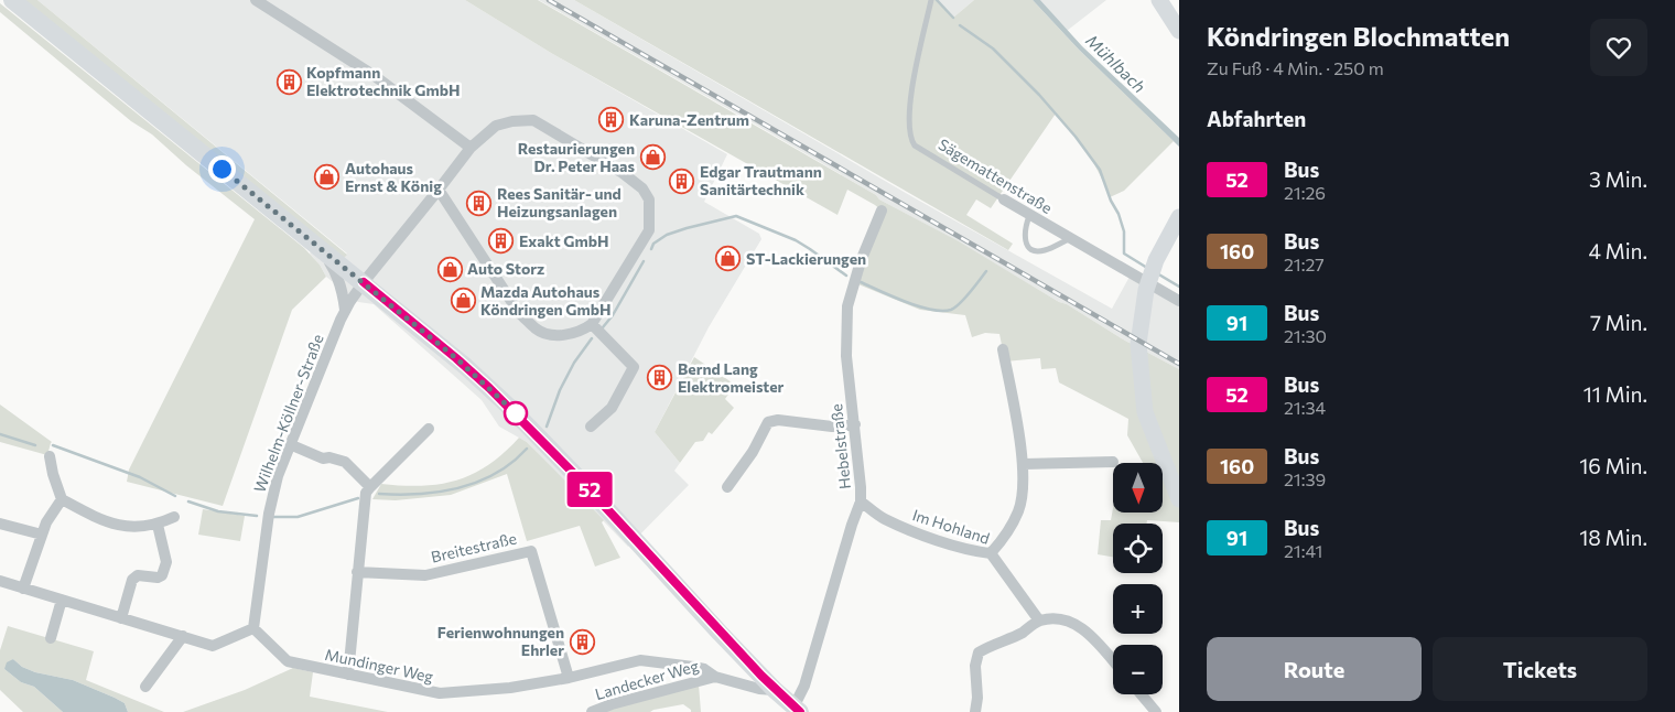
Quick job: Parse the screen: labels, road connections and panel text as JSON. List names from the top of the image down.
{
  "streets": {
    "street": [
      "Sägemattenstraße",
      "Wilhelm-Köllner-Straße",
      "Hebelstraße",
      "Im Hohland",
      "Breitestraße",
      "Mundinger Weg",
      "Landecker Weg"
    ]
  },
  "crossings": [
    ["Wilhelm-Köllner-Straße", "Mundinger Weg"],
    ["Hebelstraße", "Im Hohland"],
    ["Breitestraße", "Mundinger Weg"],
    ["Mundinger Weg", "Landecker Weg"]
  ],
  "water": ["Mühlbach"],
  "places": {
    "building": [
      "Kopfmann Elektrotechnik GmbH",
      "Karuna-Zentrum",
      "Edgar Trautmann Sanitärtechnik",
      "Rees Sanitär- und Heizungsanlagen",
      "Exakt GmbH",
      "Bernd Lang Elektromeister",
      "Ferienwohnungen Ehrler"
    ],
    "shop": [
      "Restaurierungen Dr. Peter Haas",
      "Autohaus Ernst & König",
      "ST-Lackierungen",
      "Auto Storz",
      "Mazda Autohaus Köndringen GmbH"
    ]
  },
  "lines": ["bus line 52"],
  "north": "bottom",
  "page": {
    "on_map": "52",
    "heading": [
      ["Köndringen Blochmatten", "Zu Fuß · 4 Min. · 250 m"],
      "Abfahrten"
    ],
    "list": [
      {
        "mark": "52",
        "name": "Bus",
        "note": "21:26",
        "value": "3 Min."
      },
      {
        "mark": "160",
        "name": "Bus",
        "note": "21:27",
        "value": "4 Min."
      },
      {
        "mark": "91",
        "name": "Bus",
        "note": "21:30",
        "value": "7 Min."
      },
      {
        "mark": "52",
        "name": "Bus",
        "note": "21:34",
        "value": "11 Min."
      },
      {
        "mark": "160",
        "name": "Bus",
        "note": "21:39",
        "value": "16 Min."
      },
      {
        "mark": "91",
        "name": "Bus",
        "note": "21:41",
        "value": "18 Min."
      }
    ],
    "map_buttons": ["+", "−"],
    "buttons": ["Route", "Tickets"]
  }
}
